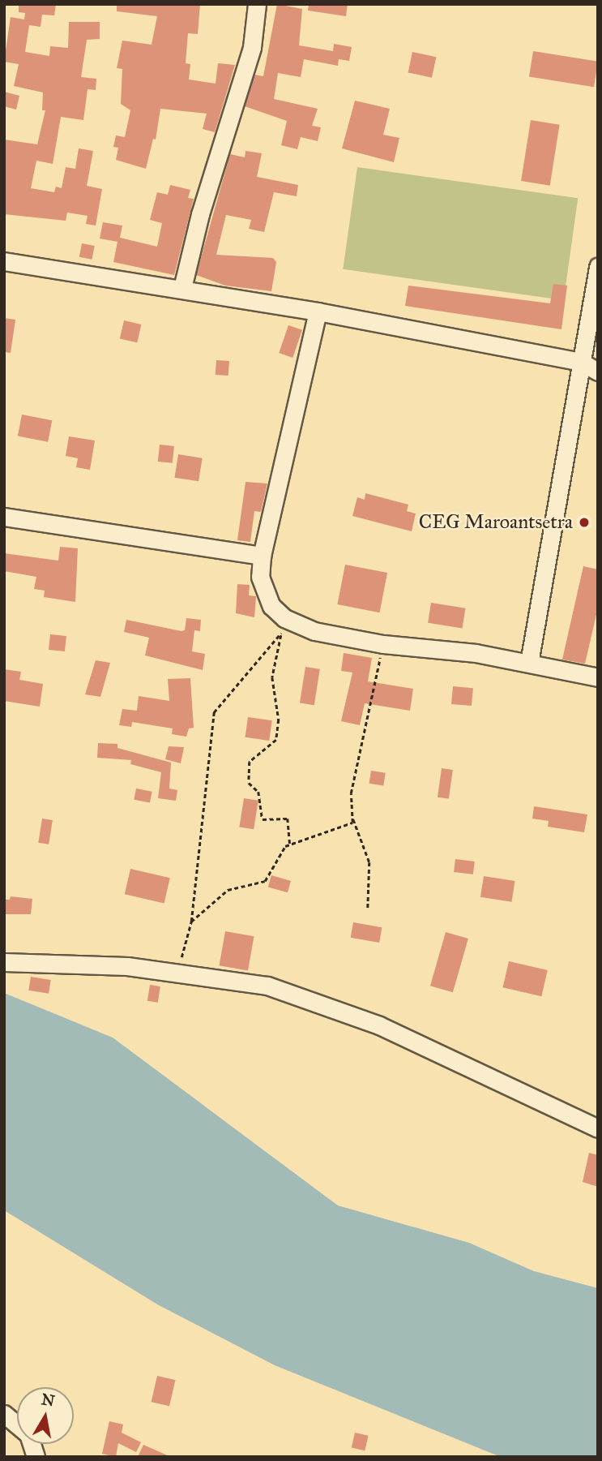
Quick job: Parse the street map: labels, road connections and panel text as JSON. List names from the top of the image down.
{
  "places": ["CEG Maroantsetra"],
  "north": "top"
}
